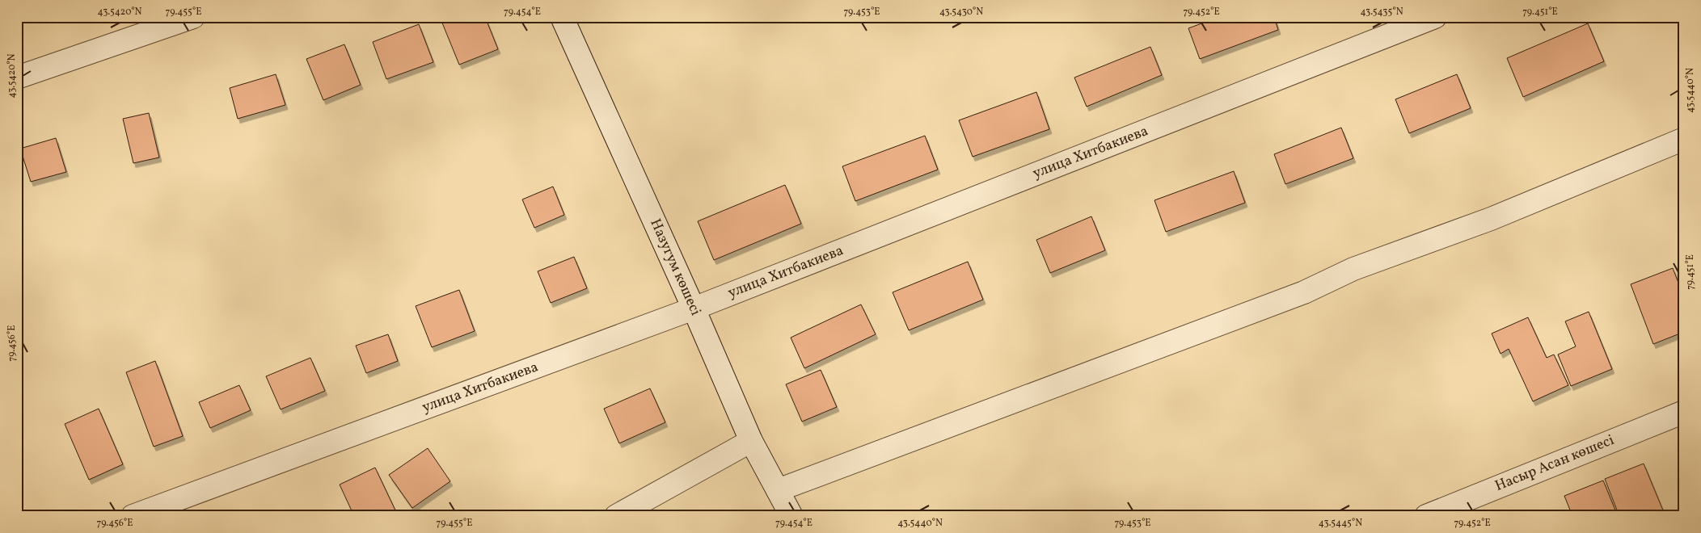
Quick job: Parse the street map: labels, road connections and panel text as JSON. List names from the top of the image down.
{
  "streets": {
    "street": ["улица Хитбакиева", "Назугум көшесі", "Насыр Асан көшесі"]
  },
  "crossings": [
    ["улица Хитбакиева", "Назугум көшесі"]
  ],
  "coordinates": [
    "43.5420°N",
    "79.455°E",
    "79.454°E",
    "79.453°E",
    "43.5430°N",
    "79.452°E",
    "43.5435°N",
    "79.451°E",
    "43.5440°N",
    "79.456°E",
    "43.5445°N"
  ]
}
